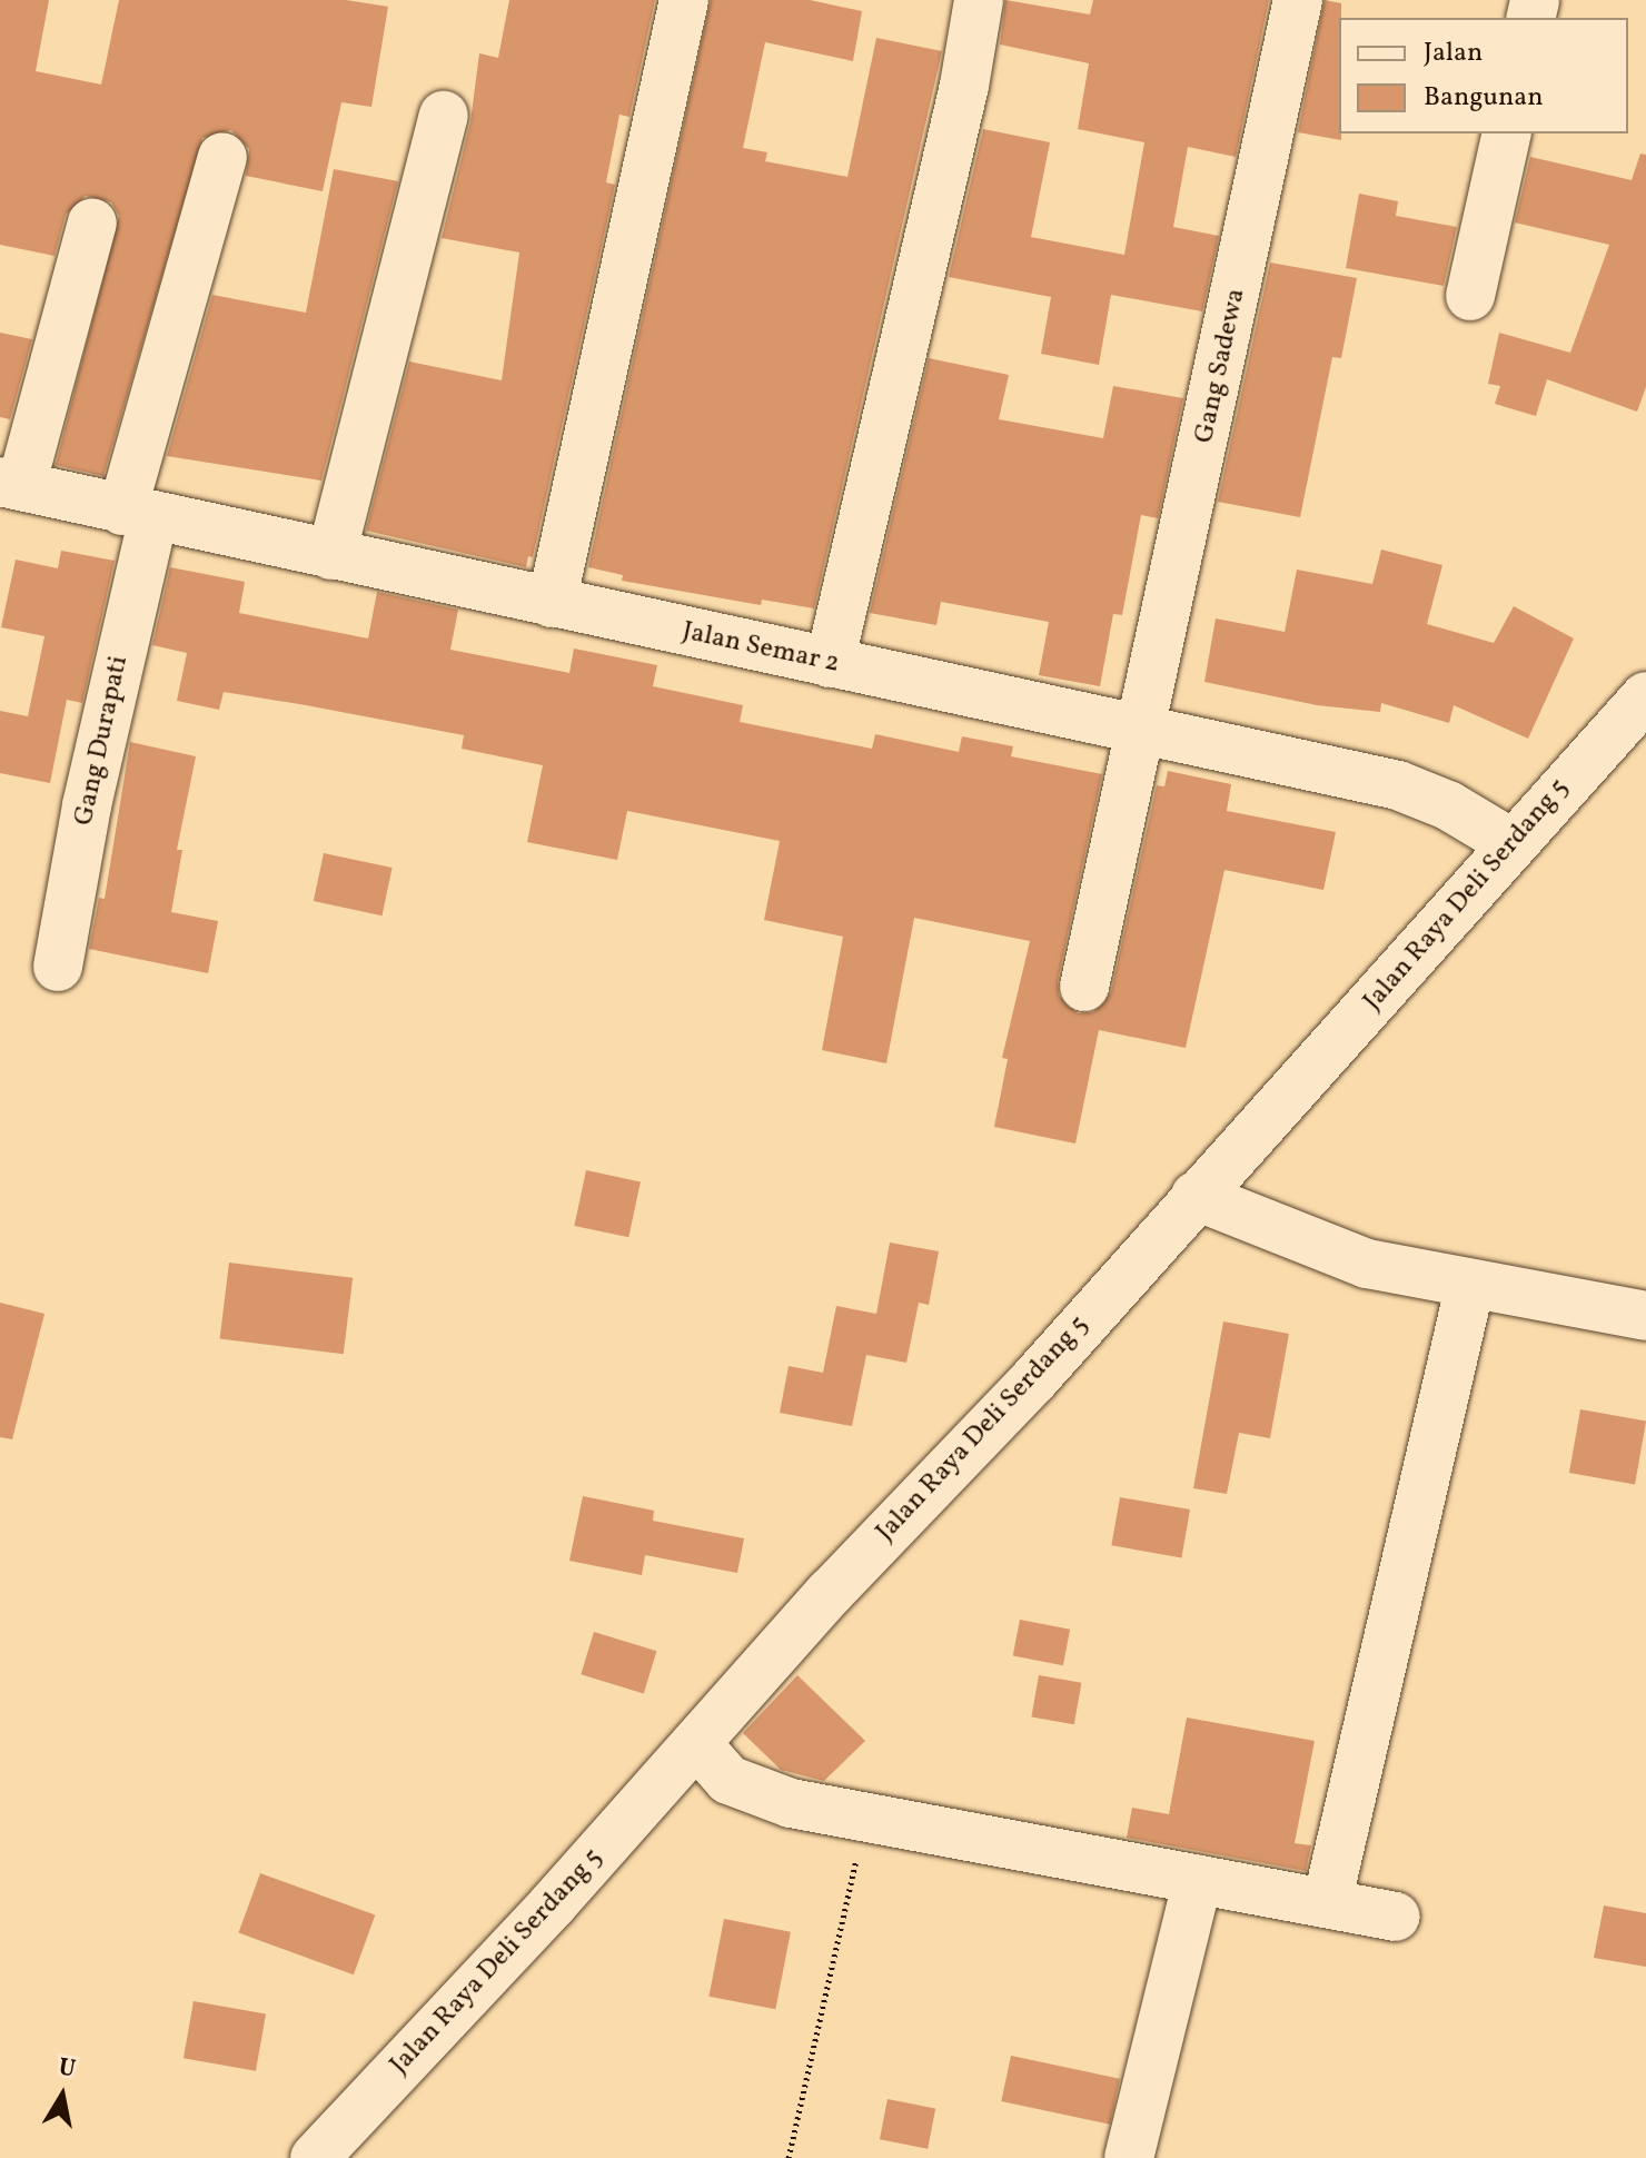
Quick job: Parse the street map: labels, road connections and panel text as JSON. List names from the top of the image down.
{
  "streets": {
    "street": [
      "Gang Sadewa",
      "Jalan Semar 2",
      "Gang Durapati",
      "Jalan Raya Deli Serdang 5"
    ]
  },
  "crossings": [
    ["Gang Sadewa", "Jalan Semar 2"],
    ["Jalan Semar 2", "Gang Durapati"],
    ["Jalan Semar 2", "Jalan Raya Deli Serdang 5"]
  ],
  "legend": ["Jalan", "Bangunan"],
  "north": "top"
}
